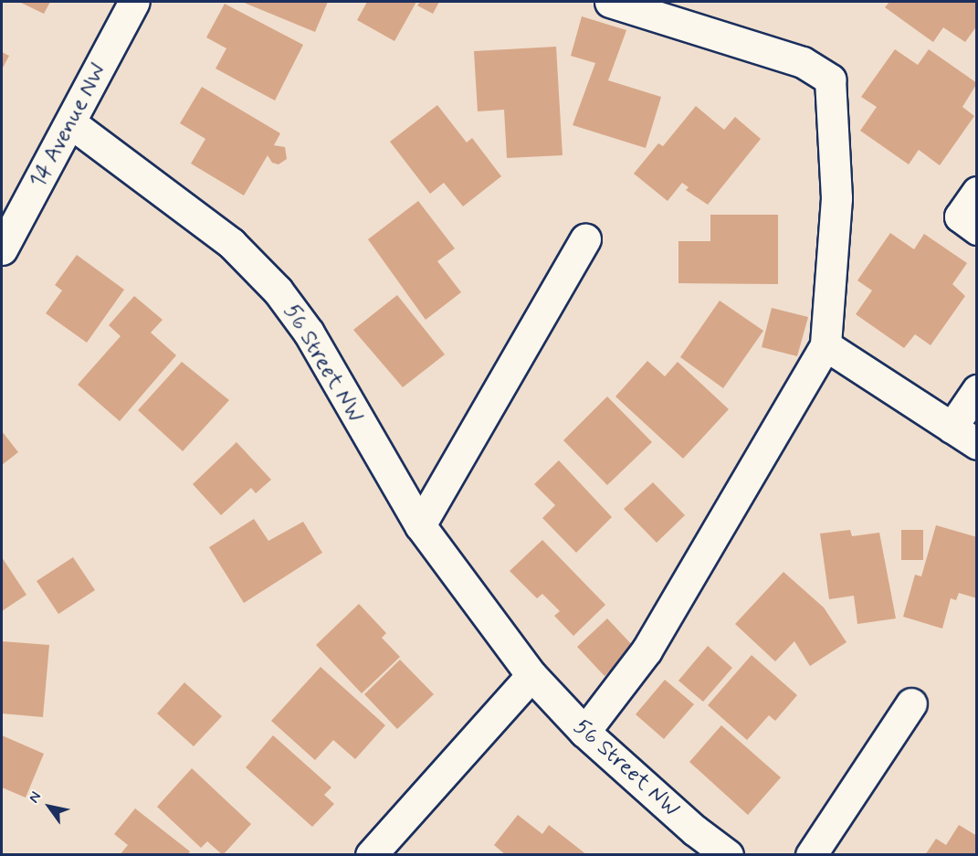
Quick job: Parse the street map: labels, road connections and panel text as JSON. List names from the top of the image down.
{
  "streets": {
    "street": ["14 Avenue NW", "56 Street NW"]
  },
  "crossings": [
    ["14 Avenue NW", "56 Street NW"]
  ],
  "north": "top left"
}
